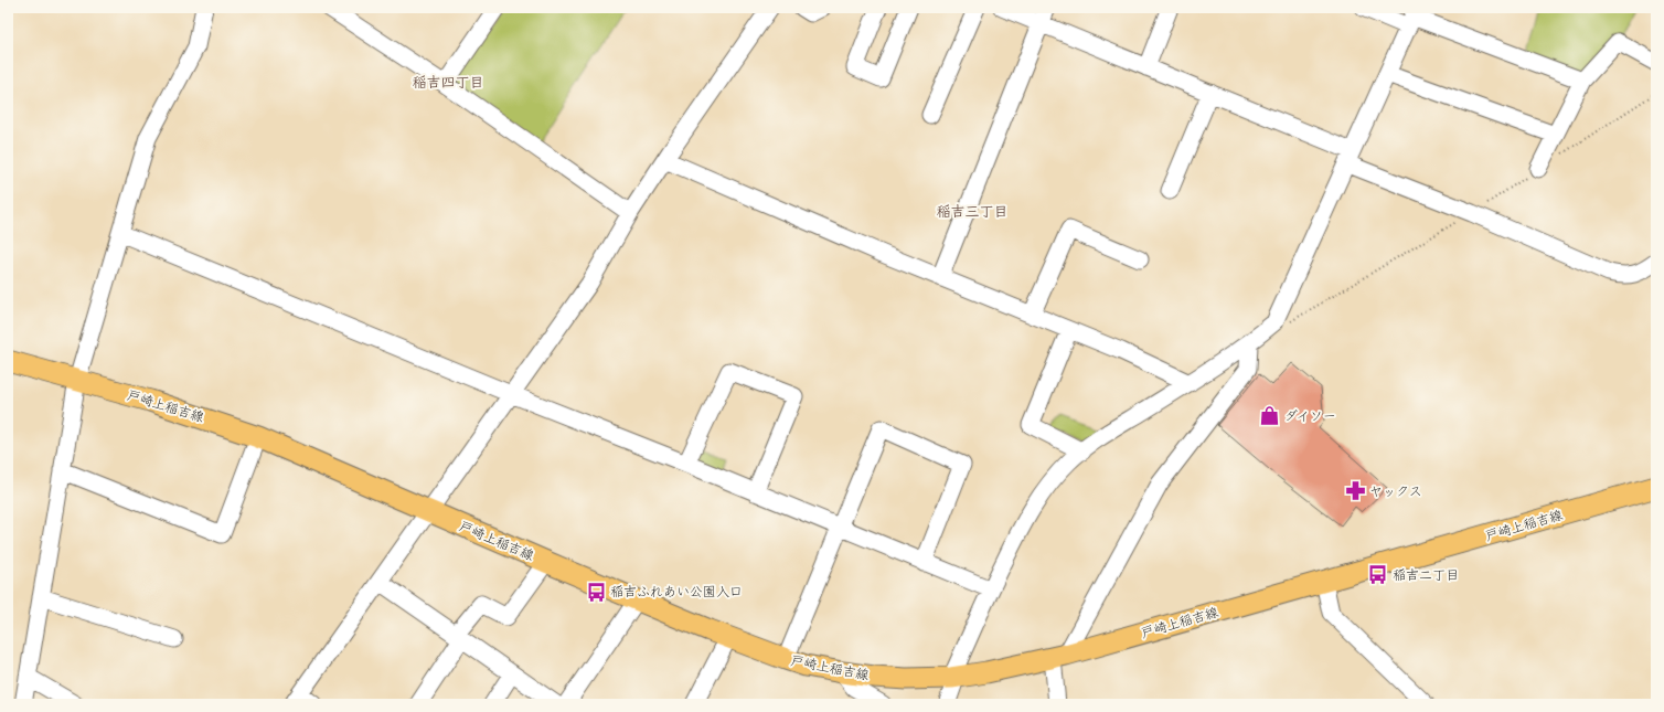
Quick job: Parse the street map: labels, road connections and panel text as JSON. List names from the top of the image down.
{
  "streets": {
    "main road": ["戸崎上稲吉線"]
  },
  "districts": ["稲吉四丁目", "稲吉三丁目"],
  "places": {
    "shop": ["ダイソー"],
    "pharmacy": ["ヤックス"],
    "bus stop": ["稲吉二丁目", "稲吉ふれあい公園入口"]
  }
}
